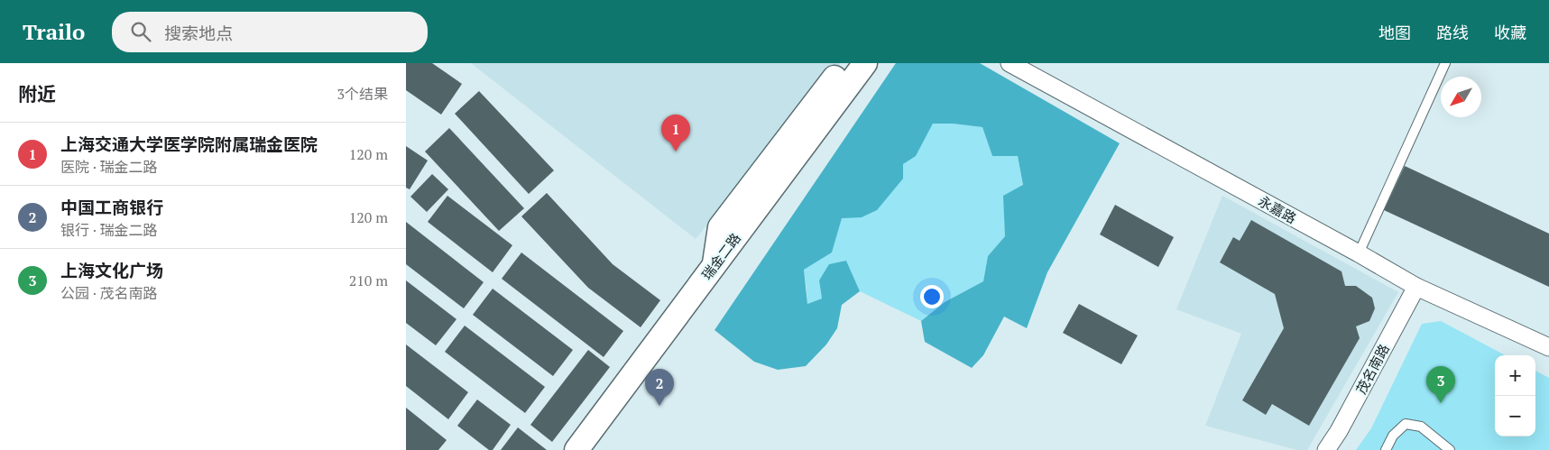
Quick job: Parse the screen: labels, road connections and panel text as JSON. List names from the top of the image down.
{
  "streets": {
    "main road": ["瑞金二路"],
    "street": ["永嘉路", "茂名南路"]
  },
  "crossings": [
    ["永嘉路", "茂名南路"]
  ],
  "north": "bottom left",
  "page": {
    "header": "Trailo",
    "search": "搜索地点",
    "nav": ["地图", "路线", "收藏"],
    "heading": ["附近", "3个结果"],
    "pins": ["1", "3", "2"],
    "list": [
      {
        "mark": "1",
        "name": "上海交通大学医学院附属瑞金医院",
        "note": "医院 · 瑞金二路",
        "value": "120 m"
      },
      {
        "mark": "2",
        "name": "中国工商银行",
        "note": "银行 · 瑞金二路",
        "value": "120 m"
      },
      {
        "mark": "3",
        "name": "上海文化广场",
        "note": "公园 · 茂名南路",
        "value": "210 m"
      }
    ],
    "map_buttons": ["+", "−"]
  }
}
